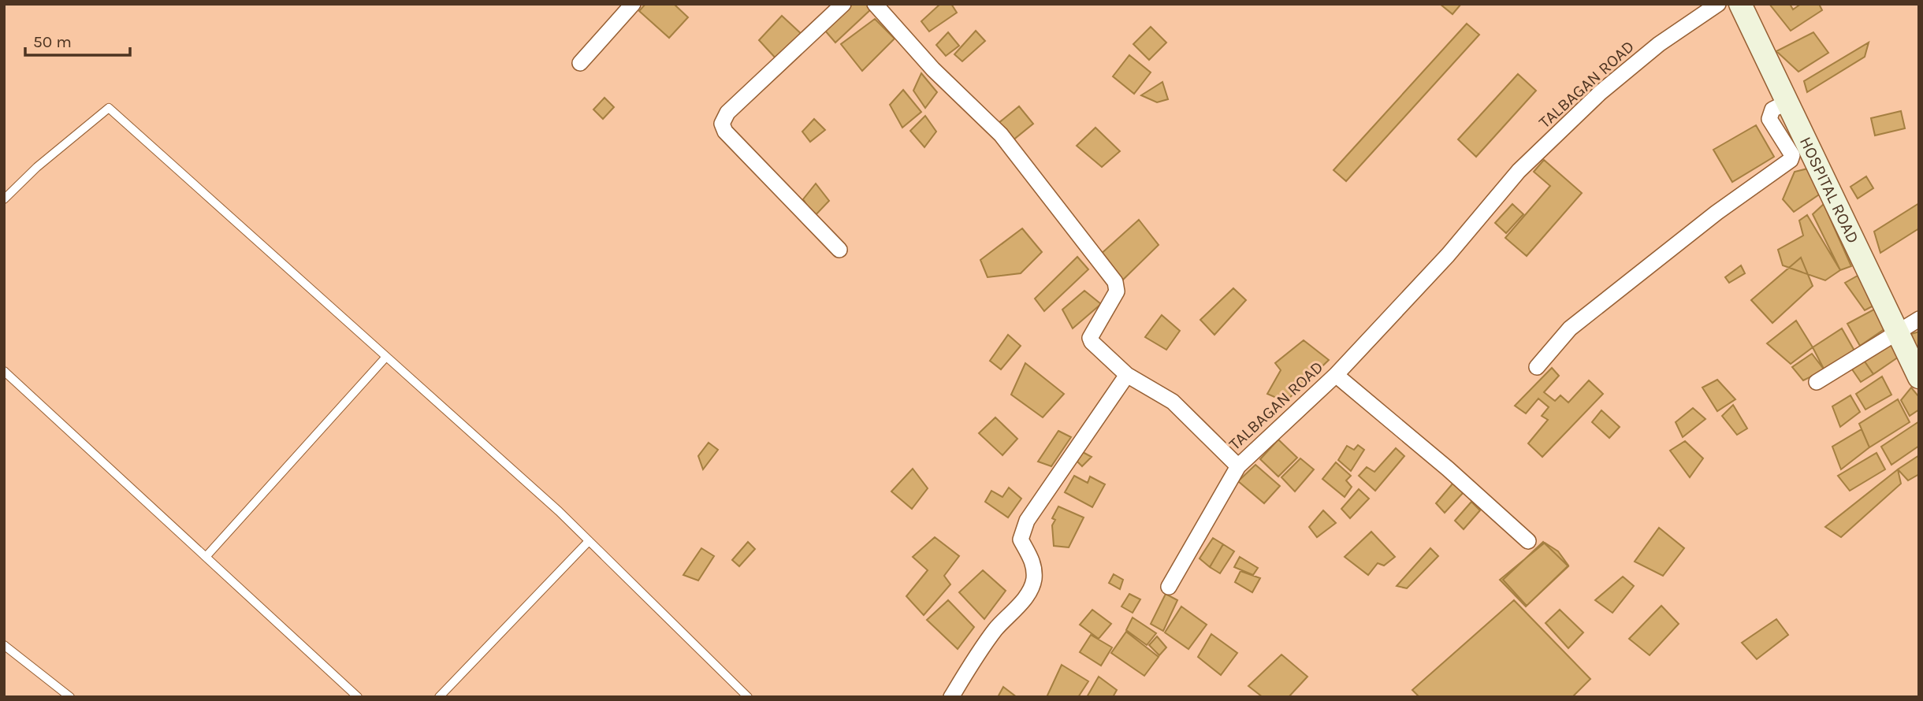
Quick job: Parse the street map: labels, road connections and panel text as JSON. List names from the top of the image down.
{
  "streets": {
    "main road": ["HOSPITAL ROAD"],
    "street": ["TALBAGAN ROAD"]
  },
  "scale_bar": "50 m"
}
